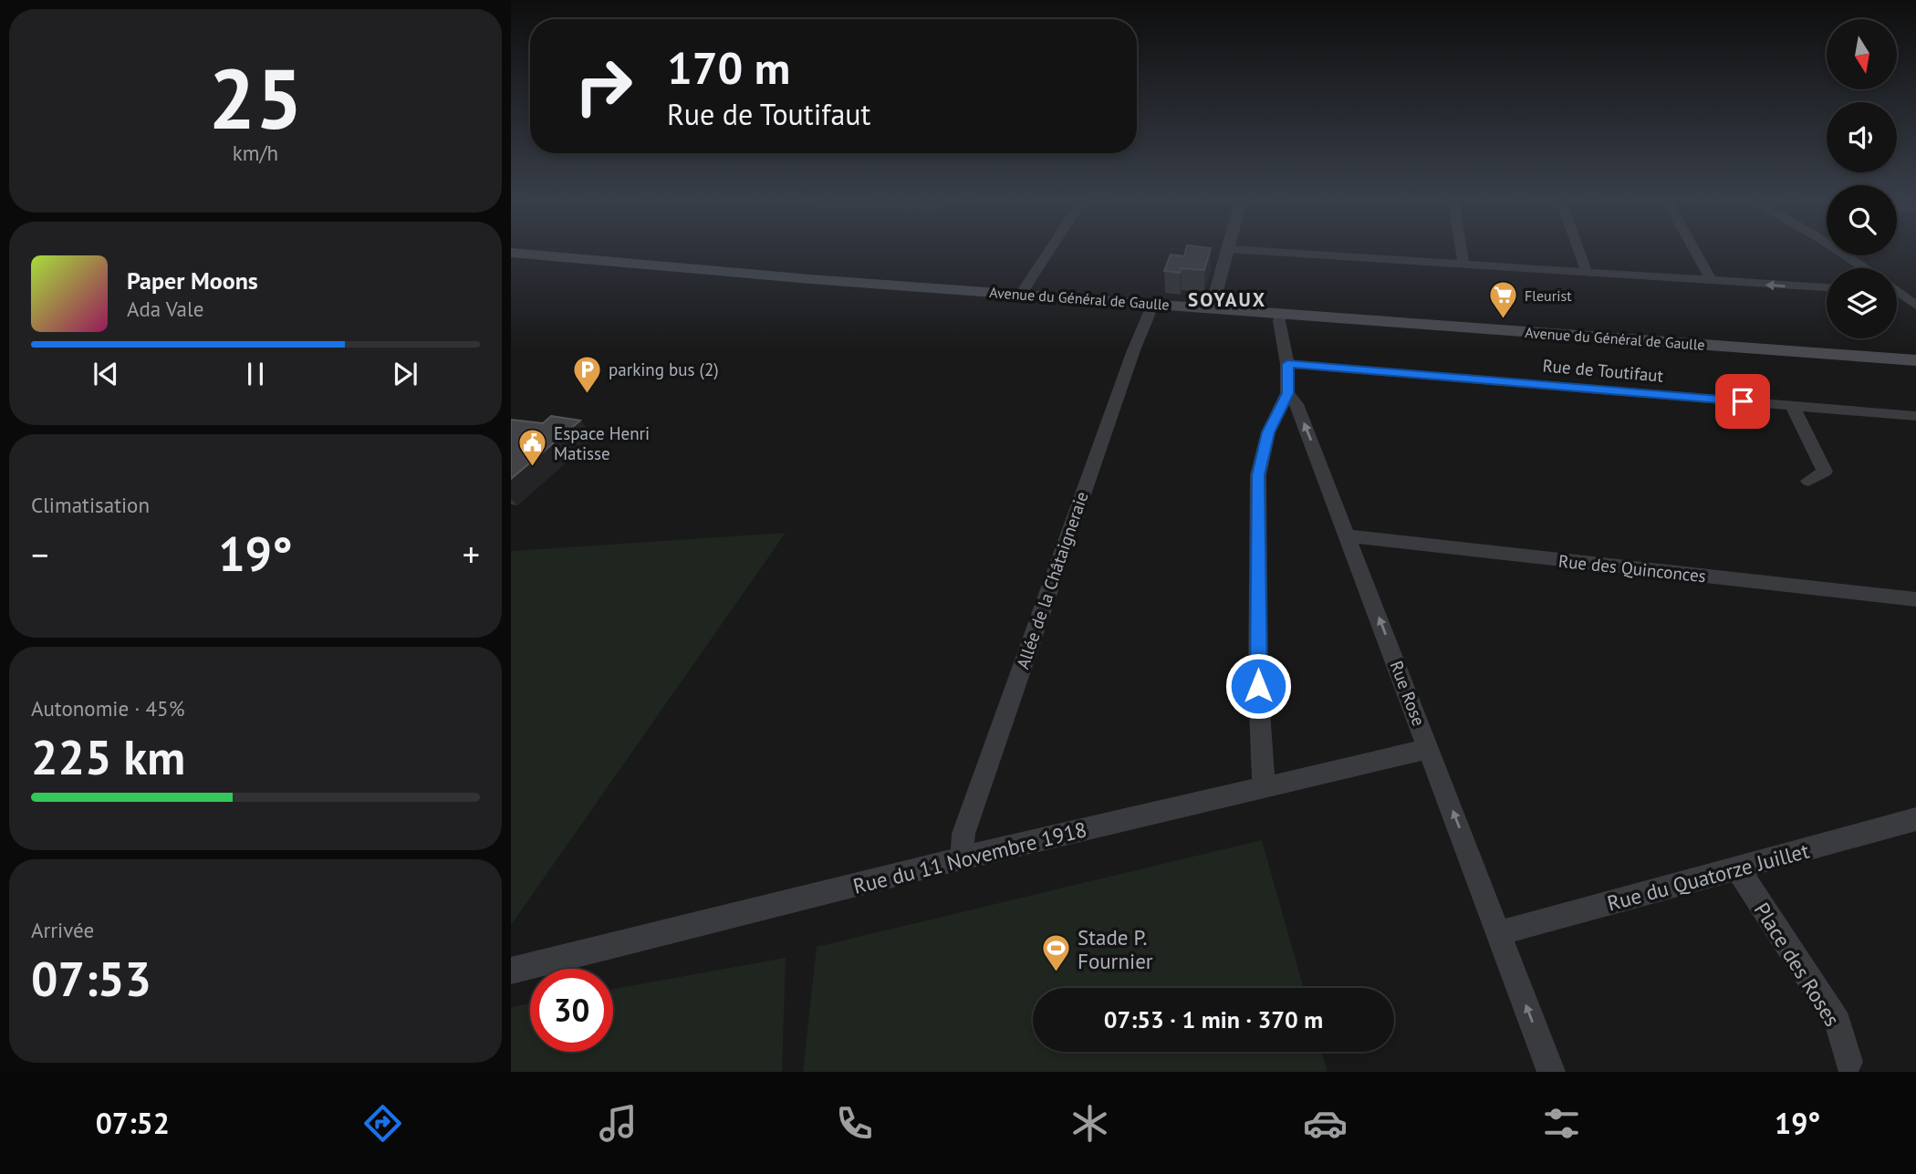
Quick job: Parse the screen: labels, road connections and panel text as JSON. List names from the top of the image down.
{
  "streets": {
    "main road": ["Avenue du Général de Gaulle"],
    "street": [
      "Rue de Toutifaut",
      "Rue des Quinconces",
      "Allée de la Châtaigneraie",
      "Rue Rose",
      "Rue du 11 Novembre 1918",
      "Rue du Quatorze Juillet",
      "Place des Roses"
    ]
  },
  "crossings": [
    ["Avenue du Général de Gaulle", "Allée de la Châtaigneraie"],
    ["Avenue du Général de Gaulle", "Rue Rose"],
    ["Rue de Toutifaut", "Rue Rose"],
    ["Rue des Quinconces", "Rue Rose"],
    ["Allée de la Châtaigneraie", "Rue du 11 Novembre 1918"],
    ["Rue Rose", "Rue du 11 Novembre 1918"],
    ["Rue Rose", "Rue du Quatorze Juillet"],
    ["Rue du Quatorze Juillet", "Place des Roses"]
  ],
  "one_way": ["Rue Rose"],
  "districts": ["SOYAUX"],
  "places": {
    "supermarket": ["Fleurist"],
    "parking": ["parking bus (2)"],
    "public building": ["Espace Henri Matisse"],
    "sports": ["Stade P. Fournier"]
  },
  "north": "bottom",
  "page": {
    "tile": [
      ["25", "km/h"],
      "Climatisation",
      ["Autonomie · 45%", "225 km"],
      ["Arrivée", "07:53"]
    ],
    "turn": ["170 m", "Rue de Toutifaut"],
    "song": ["Paper Moons", "Ada Vale"],
    "heat": ["−", "19°", "+"],
    "limit": "30",
    "trip": "07:53 · 1 min · 370 m",
    "tabs": ["07:52", "19°"]
  }
}
